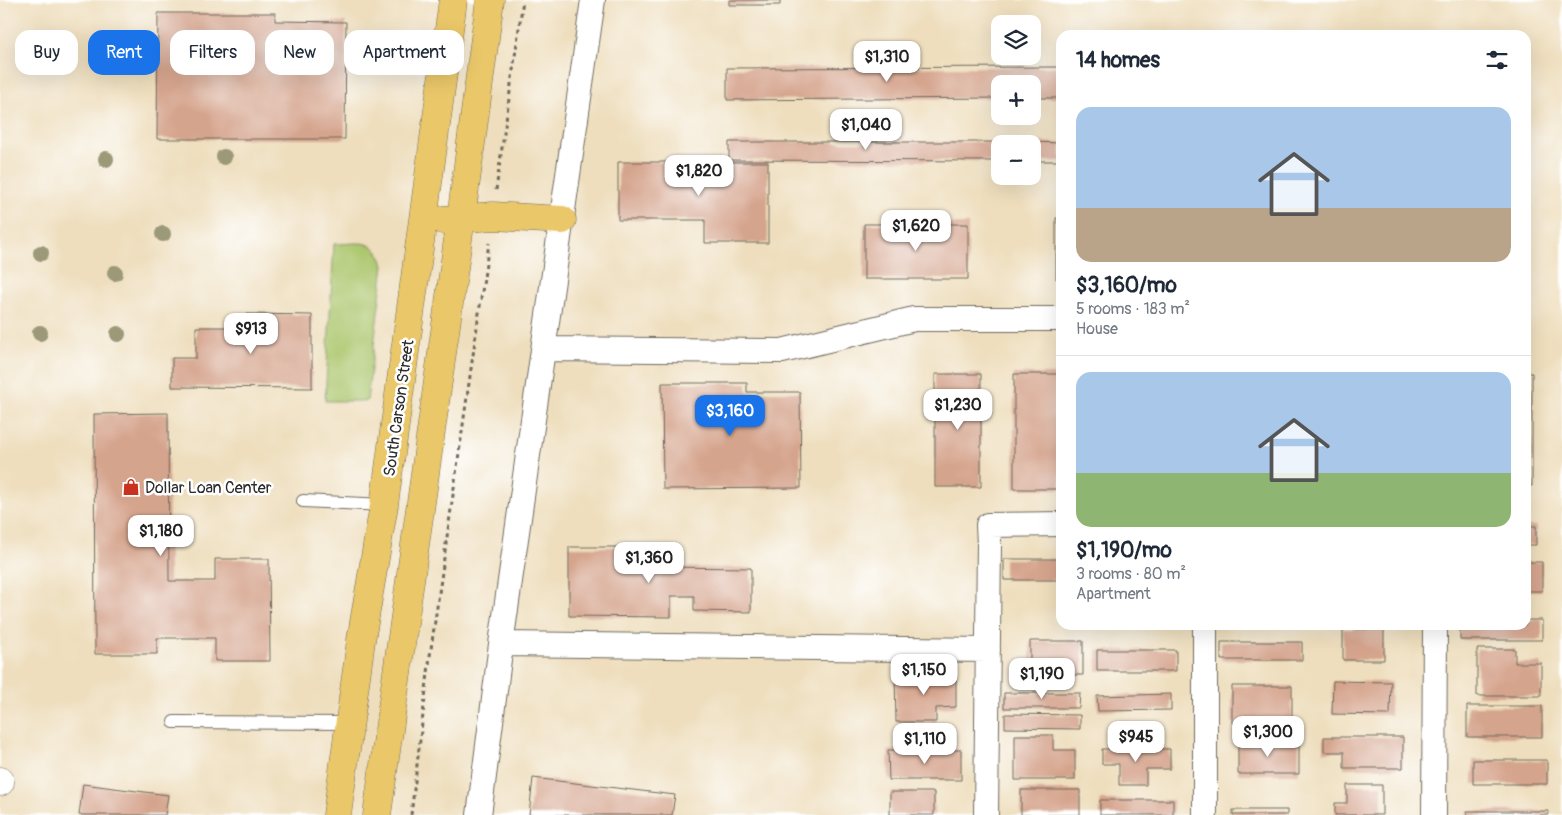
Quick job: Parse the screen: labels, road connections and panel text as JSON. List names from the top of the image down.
{
  "streets": {
    "main road": ["South Carson Street"]
  },
  "places": {
    "shop": ["Dollar Loan Center"]
  },
  "page": {
    "map_buttons": ["+", "−"],
    "chip": [
      "Buy",
      "Rent",
      "Filters",
      "New",
      "Apartment"
    ],
    "heading": "14 homes",
    "price": [
      "$1,310",
      "$1,040",
      "$1,820",
      "$1,620",
      "$913",
      "$1,230",
      "$3,160",
      "$1,180",
      "$1,360",
      "$1,150",
      "$1,190",
      "$1,300",
      "$945",
      "$1,110"
    ],
    "list": [
      {
        "name": "$3,160/mo",
        "note": "5 rooms · 183 m² · House"
      },
      {
        "name": "$1,190/mo",
        "note": "3 rooms · 80 m² · Apartment"
      }
    ]
  }
}
